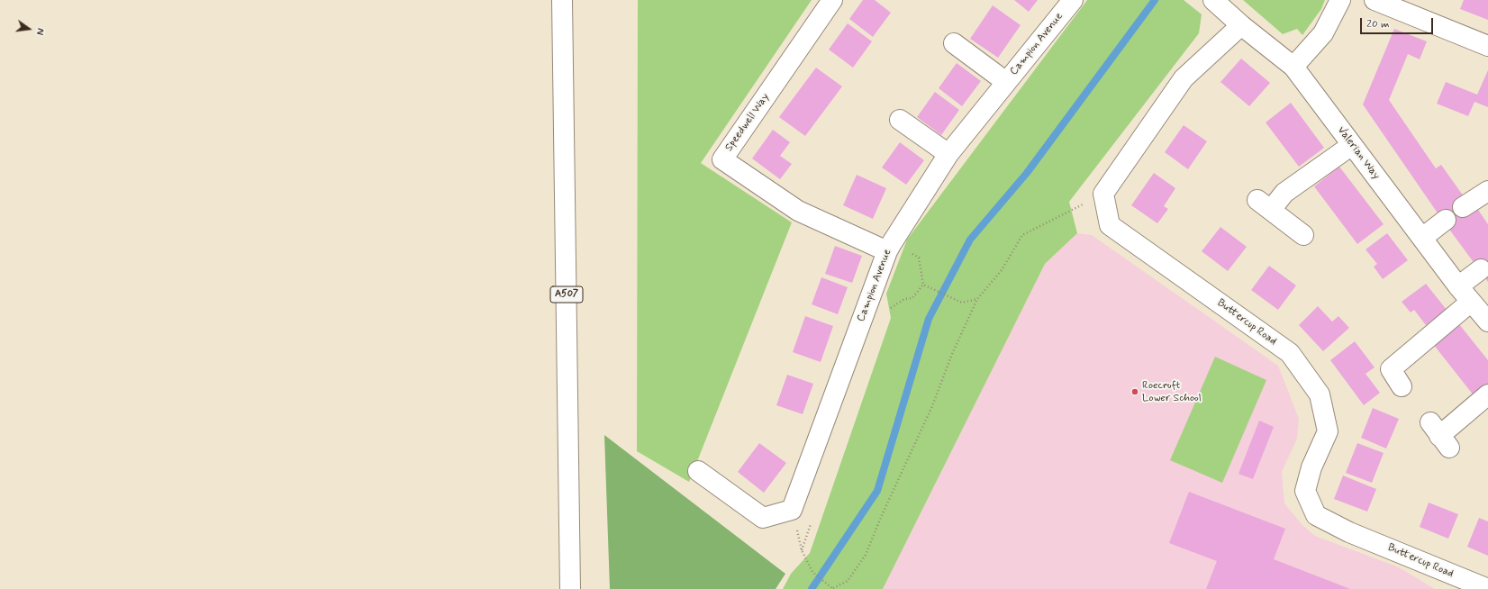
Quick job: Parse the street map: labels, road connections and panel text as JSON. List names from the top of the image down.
{
  "streets": {
    "street": [
      "Campion Avenue",
      "Speedwell Way",
      "Valerian Way",
      "A507",
      "Buttercup Road"
    ]
  },
  "crossings": [
    ["Campion Avenue", "Speedwell Way"]
  ],
  "places": ["Roecroft Lower School"],
  "scale_bar": "20 m",
  "north": "right"
}
